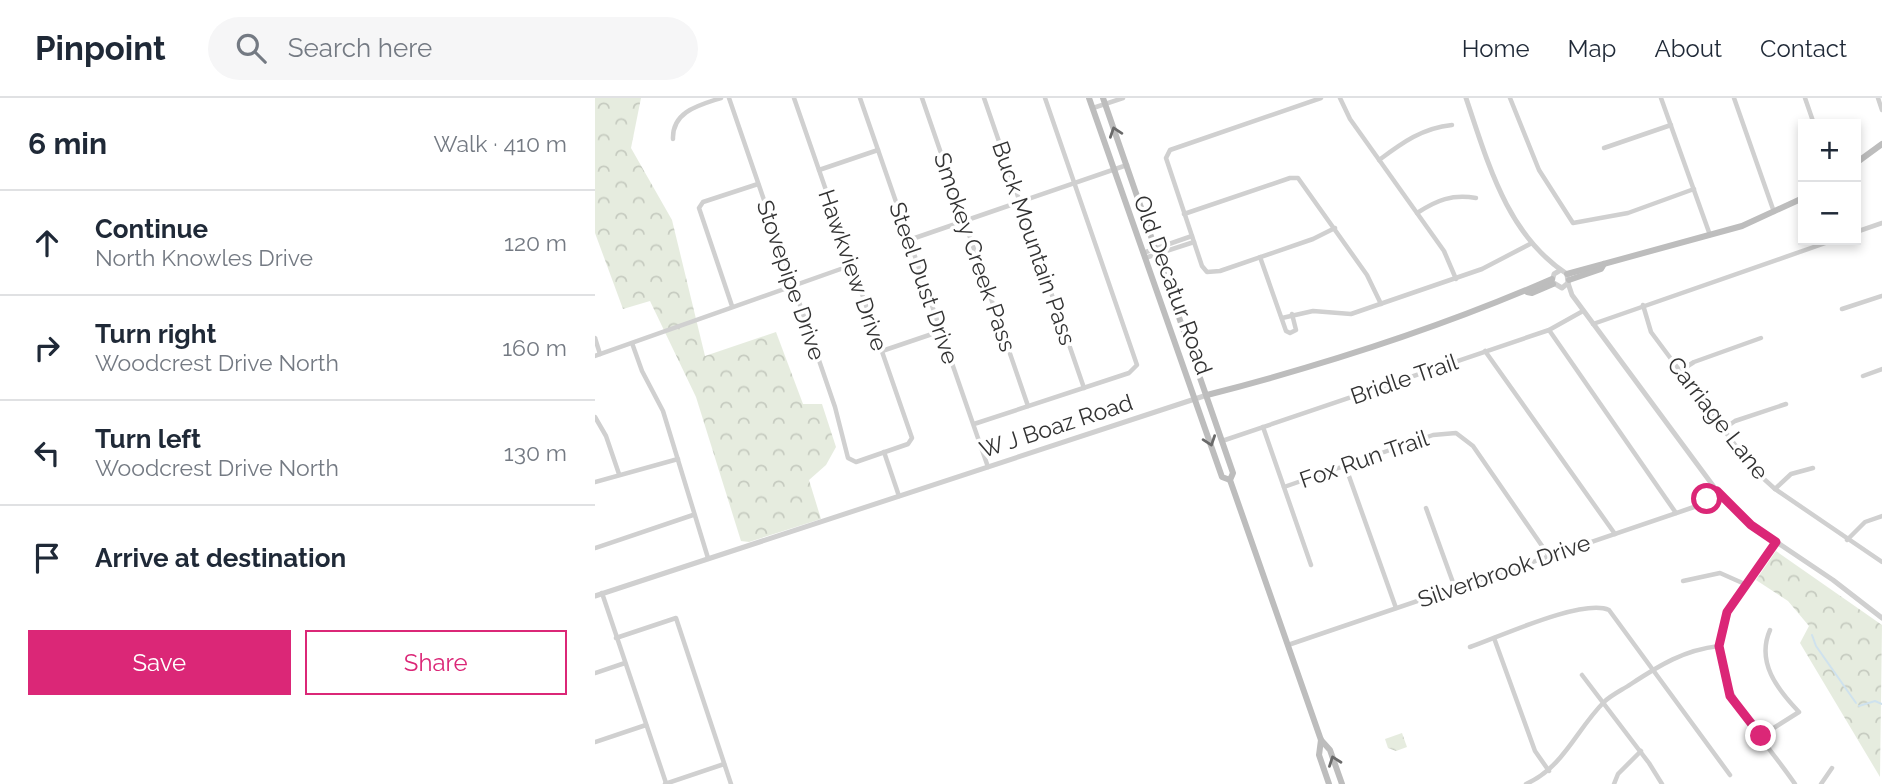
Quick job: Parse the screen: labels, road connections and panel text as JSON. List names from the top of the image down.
{
  "streets": {
    "main road": ["Old Decatur Road", "W J Boaz Road"],
    "street": [
      "Buck Mountain Pass",
      "Smokey Creek Pass",
      "Hawkview Drive",
      "Stovepipe Drive",
      "Steel Dust Drive",
      "Bridle Trail",
      "Carriage Lane",
      "Fox Run Trail",
      "Silverbrook Drive"
    ]
  },
  "crossings": [
    ["Hawkview Drive", "Stovepipe Drive"],
    ["Steel Dust Drive", "W J Boaz Road"],
    ["Old Decatur Road", "Bridle Trail"],
    ["Old Decatur Road", "W J Boaz Road"],
    ["Old Decatur Road", "Silverbrook Drive"],
    ["Fox Run Trail", "Silverbrook Drive"]
  ],
  "page": {
    "header": "Pinpoint",
    "search": "Search here",
    "nav": [
      "Home",
      "Map",
      "About",
      "Contact"
    ],
    "heading": ["6 min", "Walk · 410 m"],
    "map_buttons": ["+", "−"],
    "list": [
      ["Continue", "North Knowles Drive", "120 m"],
      ["Turn right", "Woodcrest Drive North", "160 m"],
      ["Turn left", "Woodcrest Drive North", "130 m"],
      "Arrive at destination"
    ],
    "buttons": ["Save", "Share"]
  }
}
